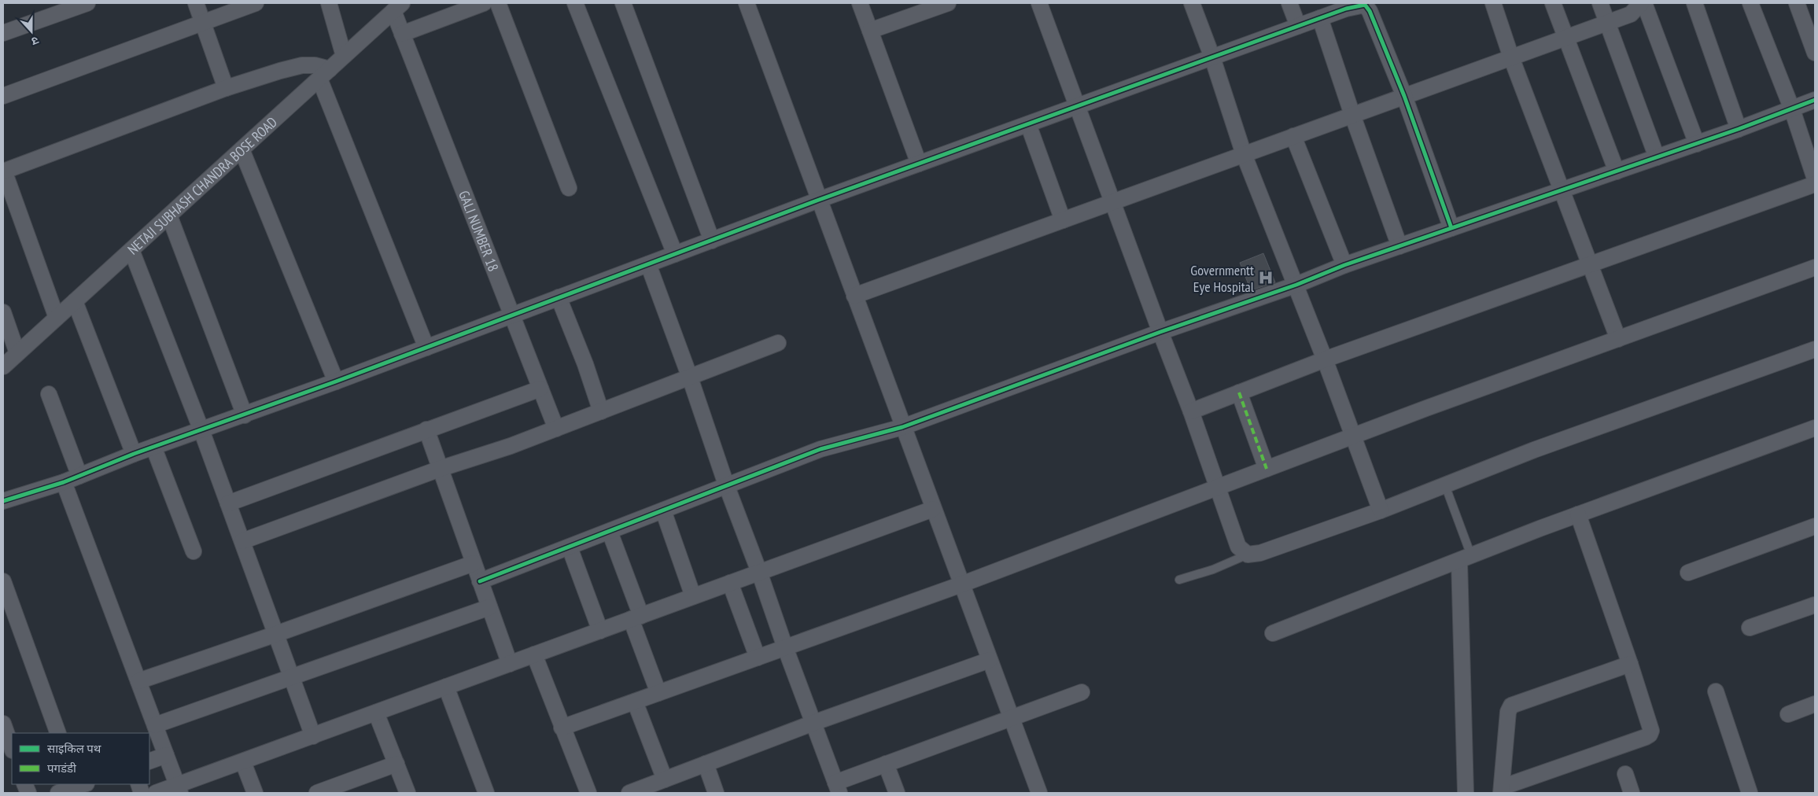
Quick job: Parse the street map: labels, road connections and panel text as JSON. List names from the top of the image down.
{
  "streets": {
    "street": ["NETAJI SUBHASH CHANDRA BOSE ROAD", "GALI NUMBER 18"]
  },
  "crossings": [
    ["NETAJI SUBHASH CHANDRA BOSE ROAD", "GALI NUMBER 18"]
  ],
  "places": {
    "hospital": ["Governmentt Eye Hospital"]
  },
  "legend": ["साइकिल पथ", "पगडंडी"],
  "north": "bottom"
}
